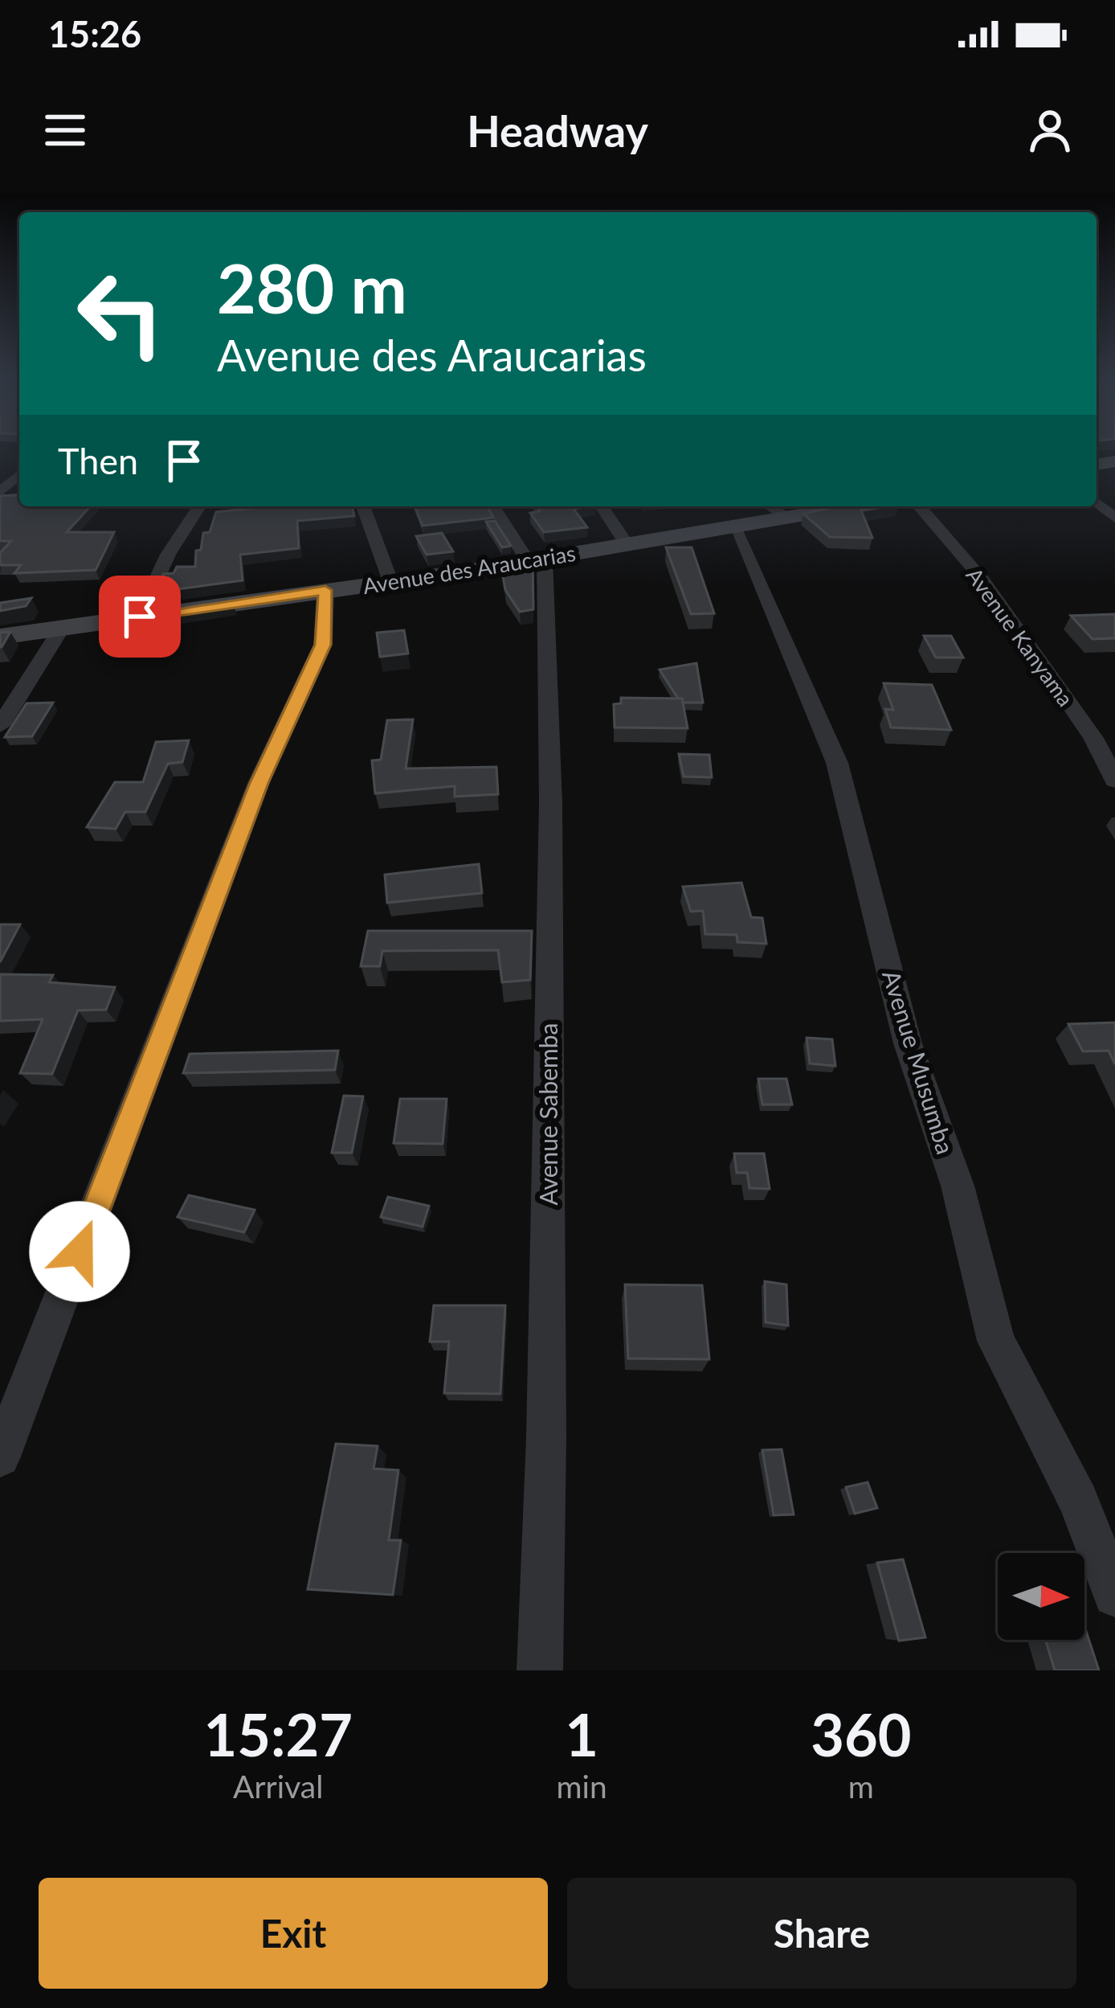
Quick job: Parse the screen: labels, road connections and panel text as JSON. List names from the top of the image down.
{
  "streets": {
    "street": [
      "Avenue des Araucarias",
      "Avenue Kanyama",
      "Avenue Musumba",
      "Avenue Sabemba"
    ]
  },
  "crossings": [
    ["Avenue des Araucarias", "Avenue Musumba"],
    ["Avenue des Araucarias", "Avenue Sabemba"]
  ],
  "north": "right",
  "page": {
    "status": "15:26",
    "header": "Headway",
    "turn": ["280 m", "Avenue des Araucarias"],
    "then": "Then",
    "eta": [
      "15:27",
      "Arrival",
      "1",
      "min",
      "360",
      "m"
    ],
    "buttons": ["Exit", "Share"]
  }
}
